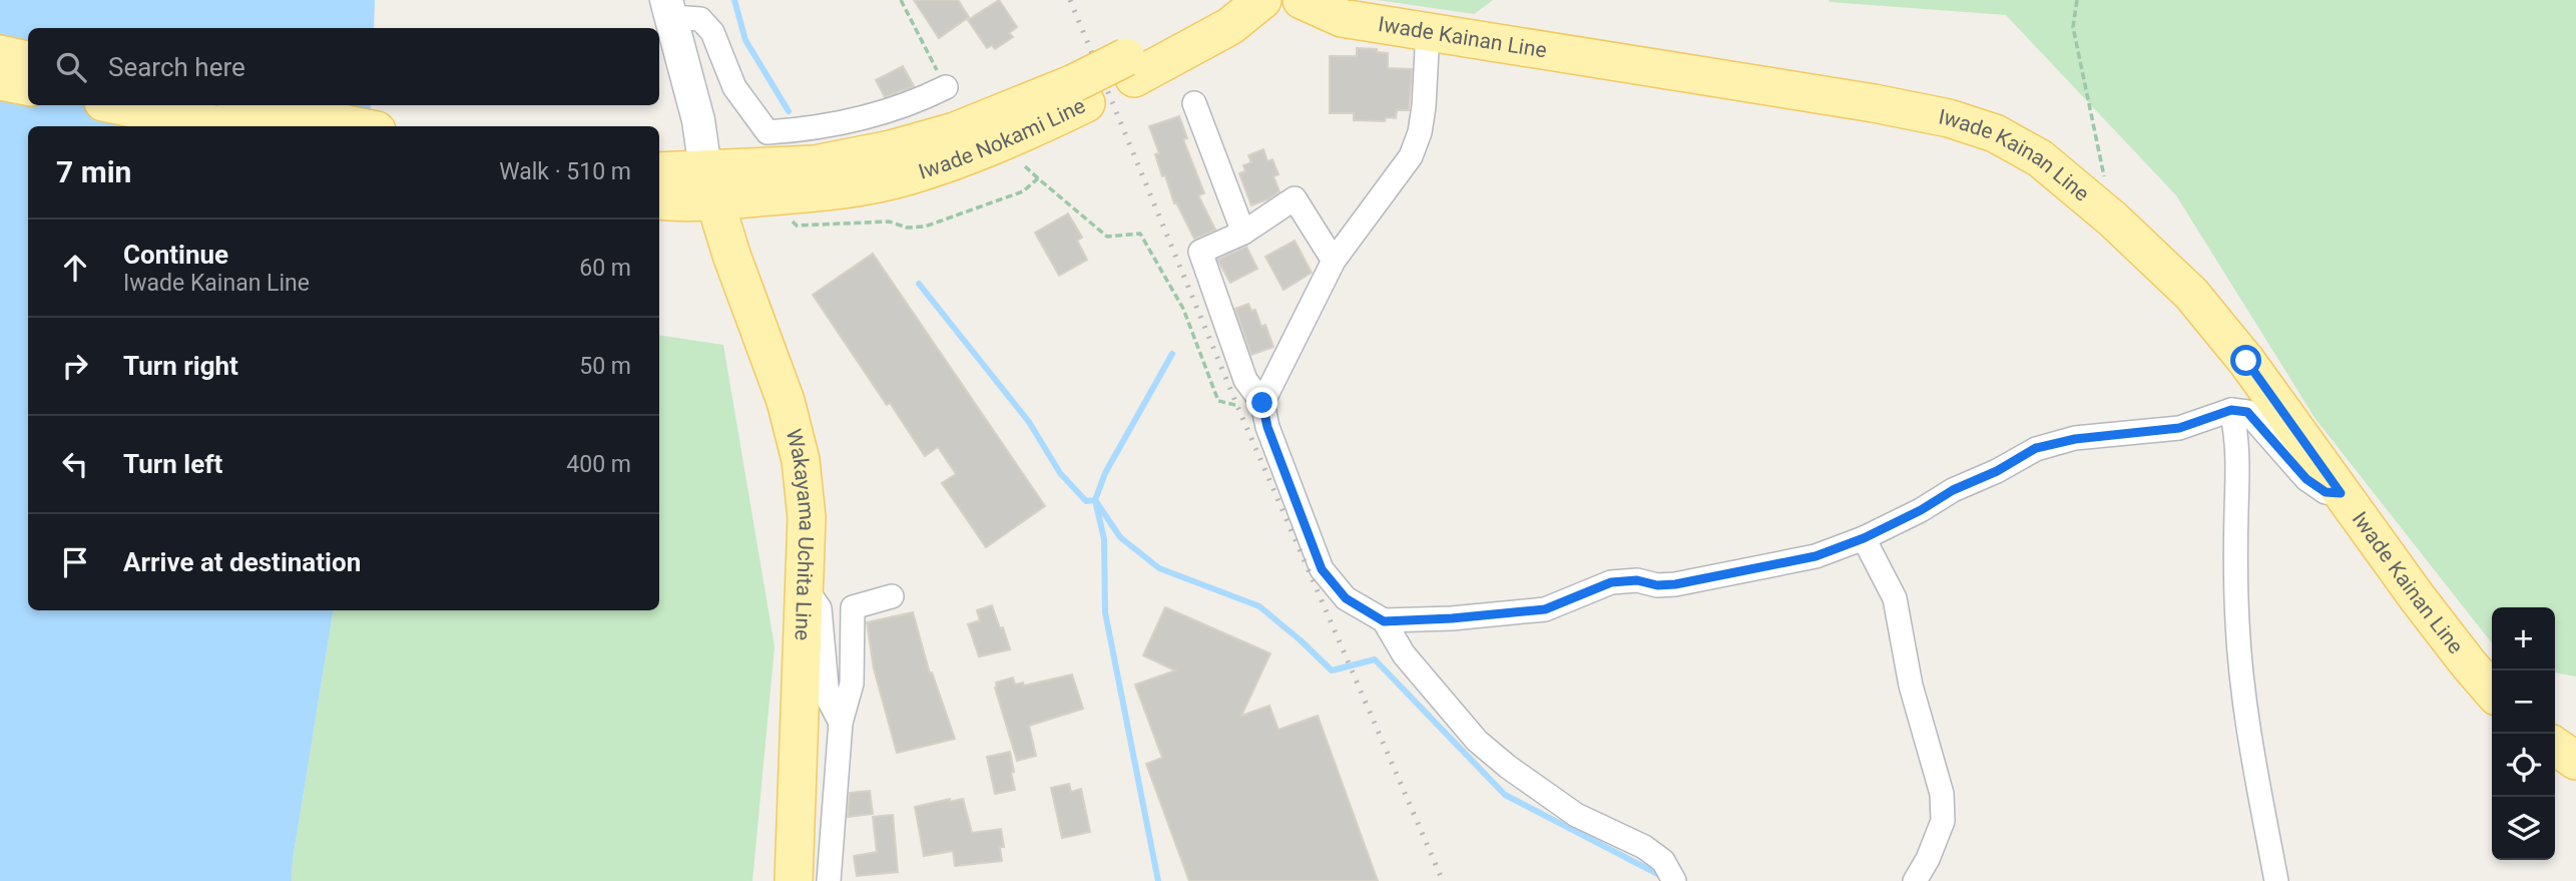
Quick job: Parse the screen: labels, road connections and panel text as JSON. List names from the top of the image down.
{
  "streets": {
    "main road": ["Iwade Kainan Line", "Iwade Nokami Line", "Wakayama Uchita Line"]
  },
  "crossings": [
    ["Iwade Nokami Line", "Wakayama Uchita Line"]
  ],
  "page": {
    "search": "Search here",
    "heading": ["7 min", "Walk · 510 m"],
    "list": [
      ["Continue", "Iwade Kainan Line", "60 m"],
      ["Turn right", "50 m"],
      ["Turn left", "400 m"],
      "Arrive at destination"
    ],
    "map_buttons": ["+", "−"]
  }
}
